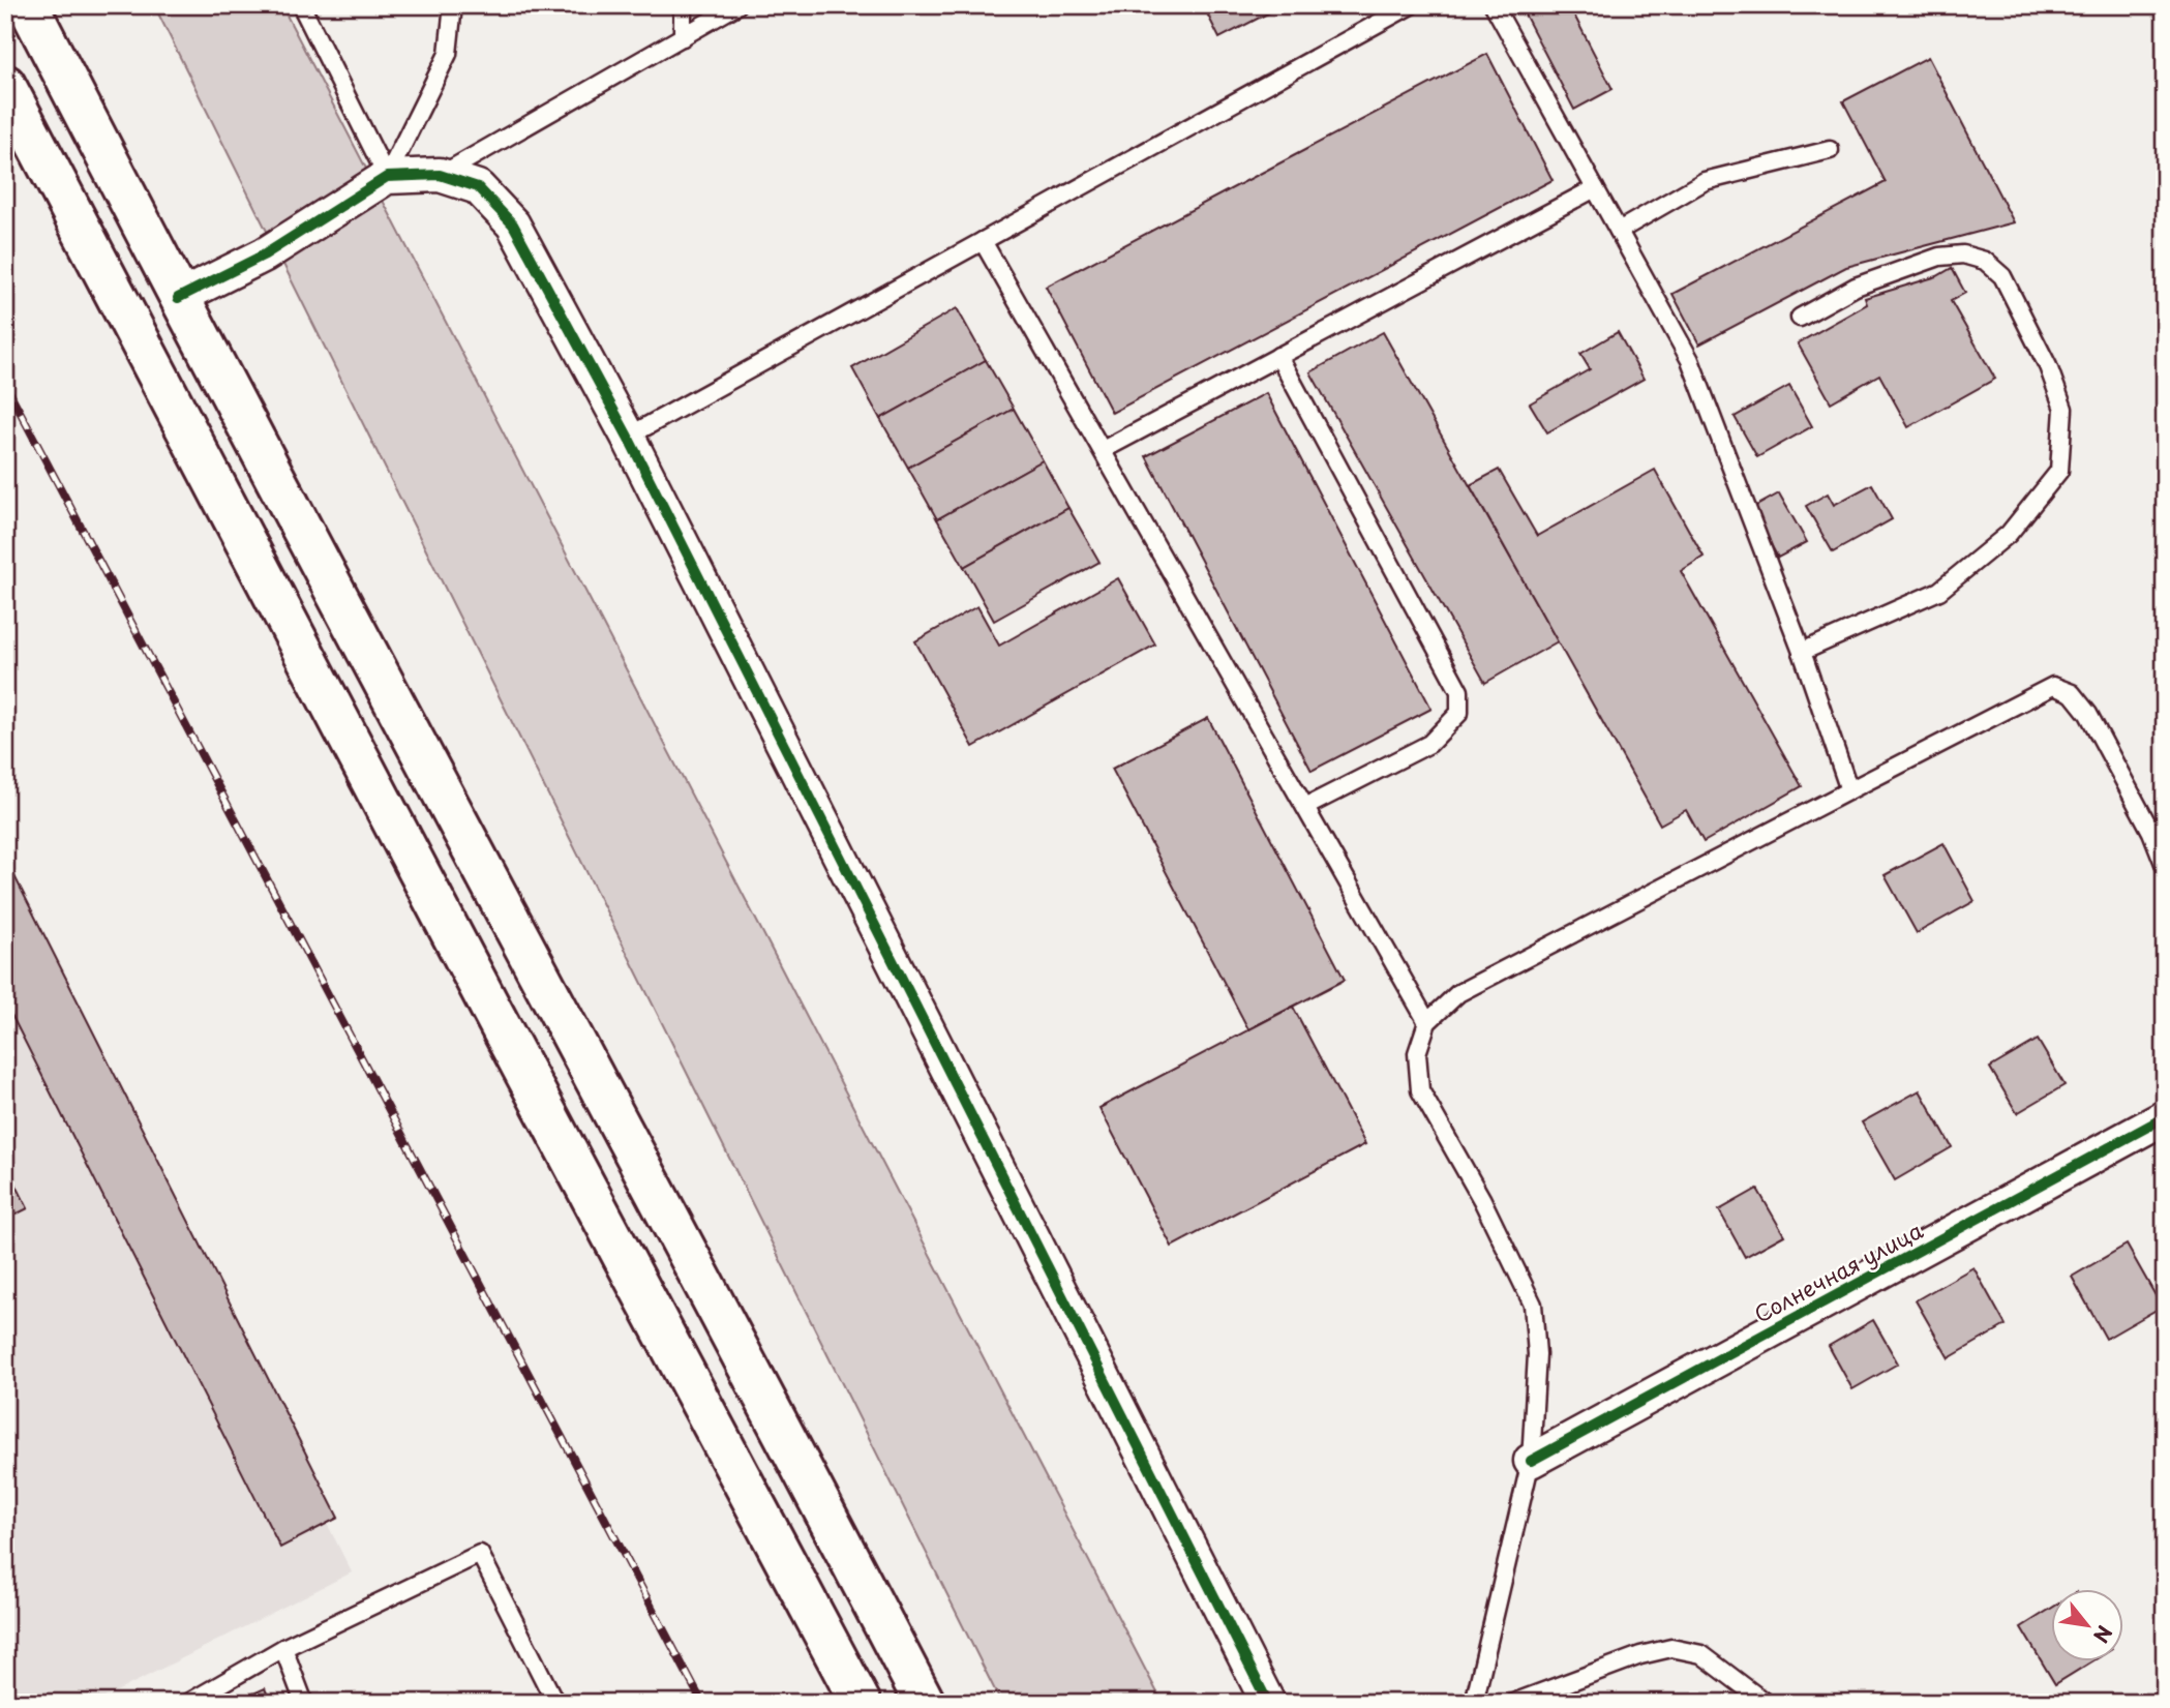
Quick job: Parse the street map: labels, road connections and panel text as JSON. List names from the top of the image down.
{
  "streets": {
    "street": ["Солнечная улица"]
  },
  "north": "bottom right"
}
